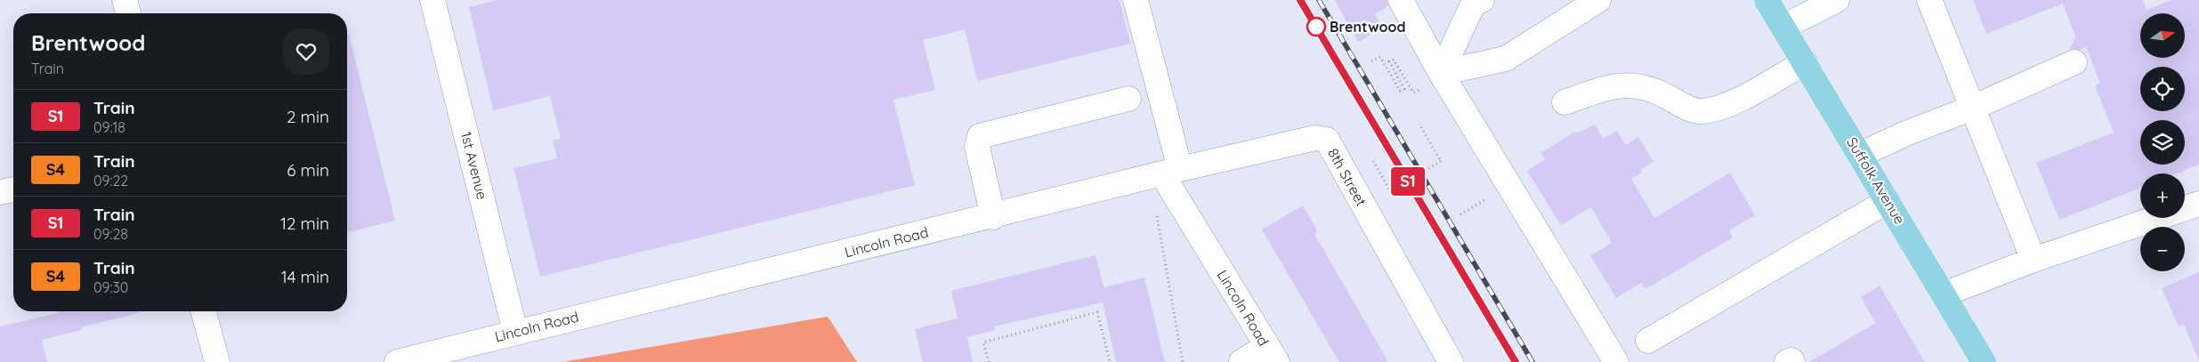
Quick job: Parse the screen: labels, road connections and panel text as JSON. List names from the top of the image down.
{
  "streets": {
    "main road": ["Suffolk Avenue"],
    "street": ["1st Avenue", "8th Street", "Lincoln Road"]
  },
  "crossings": [
    ["1st Avenue", "Lincoln Road"],
    ["8th Street", "Lincoln Road"]
  ],
  "places": ["Brentwood"],
  "north": "right",
  "page": {
    "on_map": "S1",
    "map_buttons": ["+", "−"],
    "heading": ["Brentwood", "Train"],
    "list": [
      {
        "mark": "S1",
        "name": "Train",
        "note": "09:18",
        "value": "2 min"
      },
      {
        "mark": "S4",
        "name": "Train",
        "note": "09:22",
        "value": "6 min"
      },
      {
        "mark": "S1",
        "name": "Train",
        "note": "09:28",
        "value": "12 min"
      },
      {
        "mark": "S4",
        "name": "Train",
        "note": "09:30",
        "value": "14 min"
      }
    ]
  }
}
